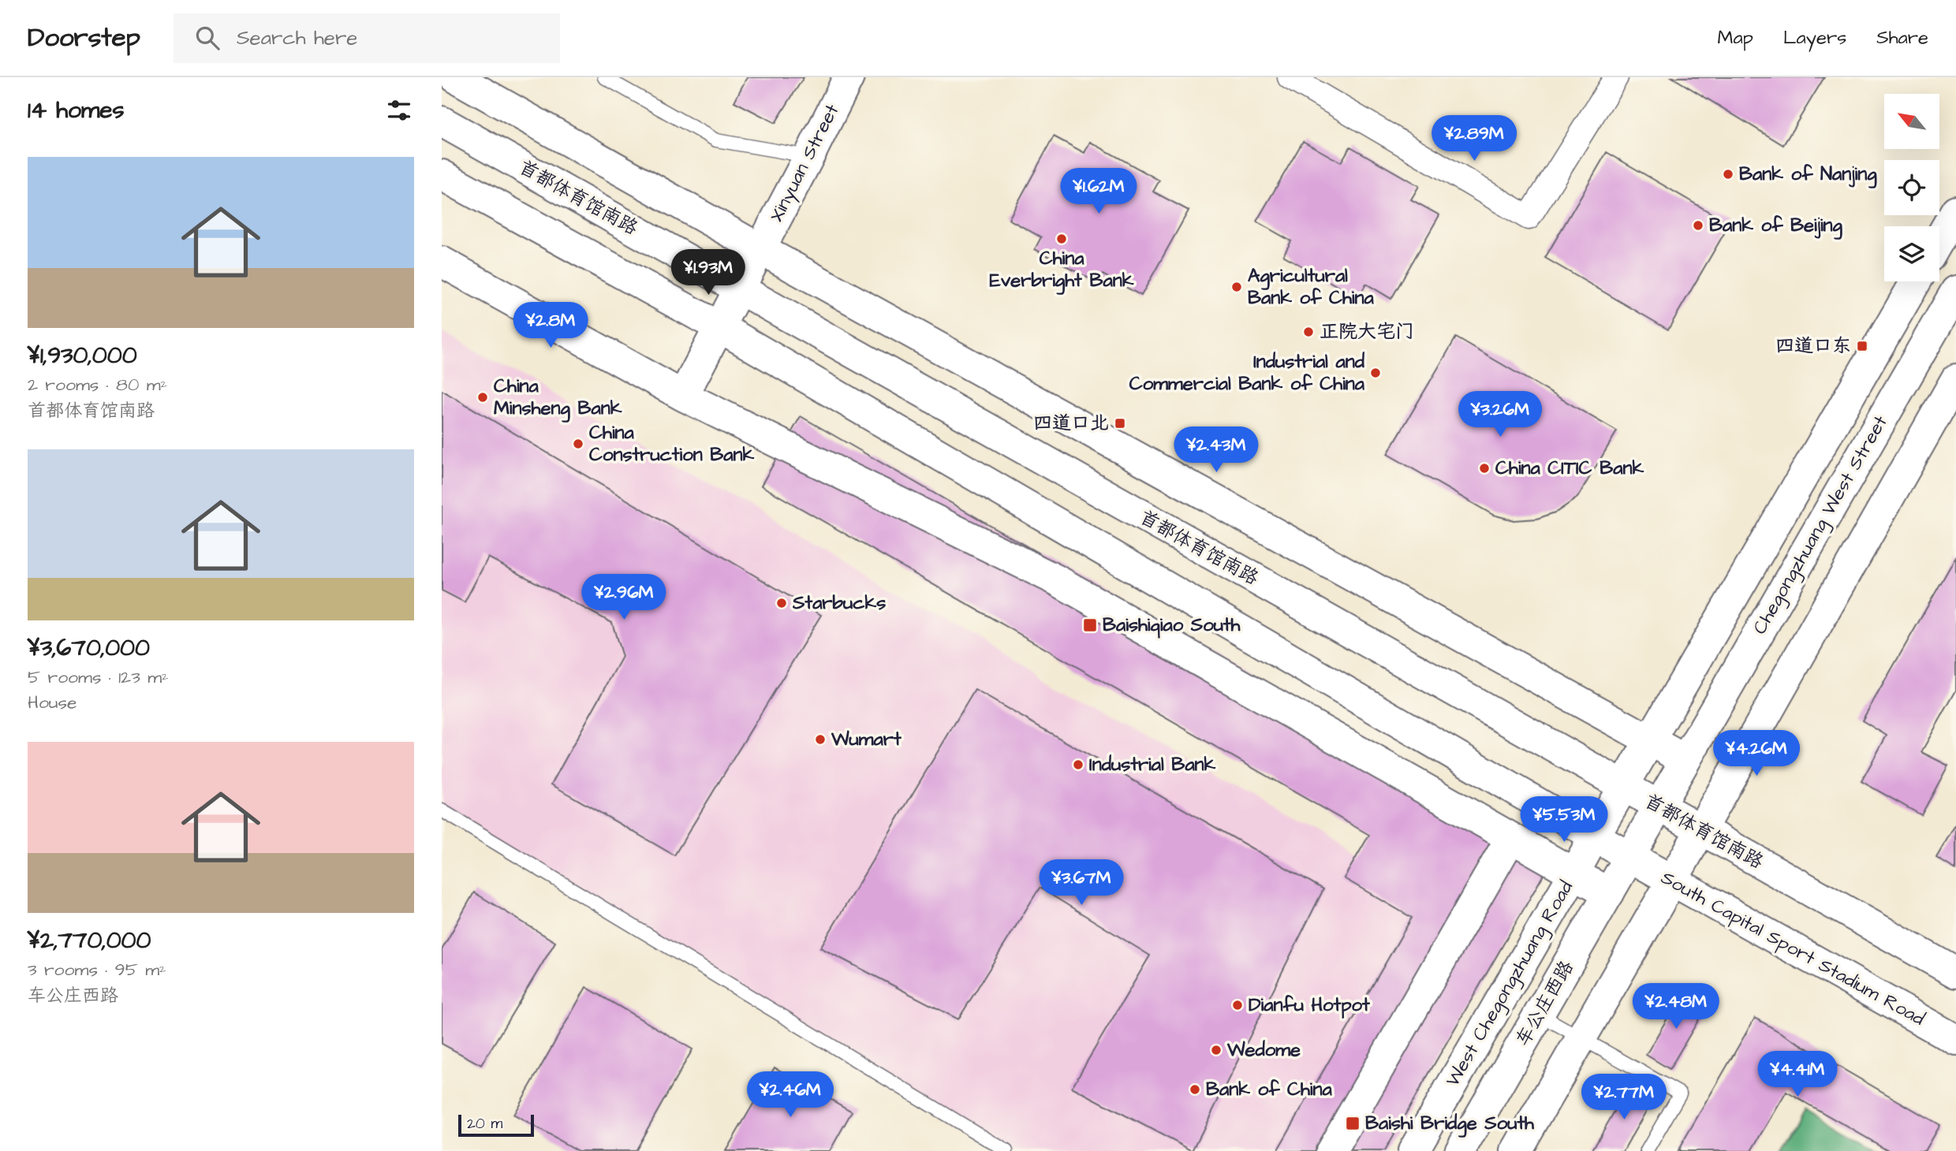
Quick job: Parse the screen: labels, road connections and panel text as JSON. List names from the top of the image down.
{
  "streets": {
    "main road": [
      "Xinyuan Street",
      "首都体育馆南路",
      "Chegongzhuang West Street",
      "South Capital Sport Stadium Road",
      "West Chegongzhuang Road",
      "车公庄西路"
    ]
  },
  "crossings": [
    ["Xinyuan Street", "首都体育馆南路"],
    ["首都体育馆南路", "Chegongzhuang West Street"],
    ["首都体育馆南路", "West Chegongzhuang Road"],
    ["首都体育馆南路", "车公庄西路"],
    ["Chegongzhuang West Street", "West Chegongzhuang Road"],
    ["Chegongzhuang West Street", "车公庄西路"],
    ["South Capital Sport Stadium Road", "车公庄西路"]
  ],
  "places": {
    "other": [
      "Bank of Nanjing",
      "Bank of Beijing",
      "China Everbright Bank",
      "Agricultural Bank of China",
      "正院大宅门",
      "Industrial and Commercial Bank of China",
      "China Minsheng Bank",
      "China Construction Bank",
      "China CITIC Bank",
      "Starbucks",
      "Wumart",
      "Industrial Bank",
      "Dianfu Hotpot",
      "Wedome",
      "Bank of China"
    ],
    "transit": [
      "四道口东",
      "四道口北",
      "Baishiqiao South",
      "Baishi Bridge South"
    ]
  },
  "scale_bar": "20 m",
  "north": "top left",
  "page": {
    "header": "Doorstep",
    "search": "Search here",
    "nav": ["Map", "Layers", "Share"],
    "heading": "14 homes",
    "price": [
      "¥2.89M",
      "¥1.62M",
      "¥1.93M",
      "¥2.8M",
      "¥3.26M",
      "¥2.43M",
      "¥2.96M",
      "¥4.26M",
      "¥5.53M",
      "¥3.67M",
      "¥2.48M",
      "¥4.41M",
      "¥2.46M",
      "¥2.77M"
    ],
    "list": [
      {
        "name": "¥1,930,000",
        "note": "2 rooms · 80 m² · 首都体育馆南路"
      },
      {
        "name": "¥3,670,000",
        "note": "5 rooms · 123 m² · House"
      },
      {
        "name": "¥2,770,000",
        "note": "3 rooms · 95 m² · 车公庄西路"
      }
    ],
    "scale": "20 m"
  }
}
